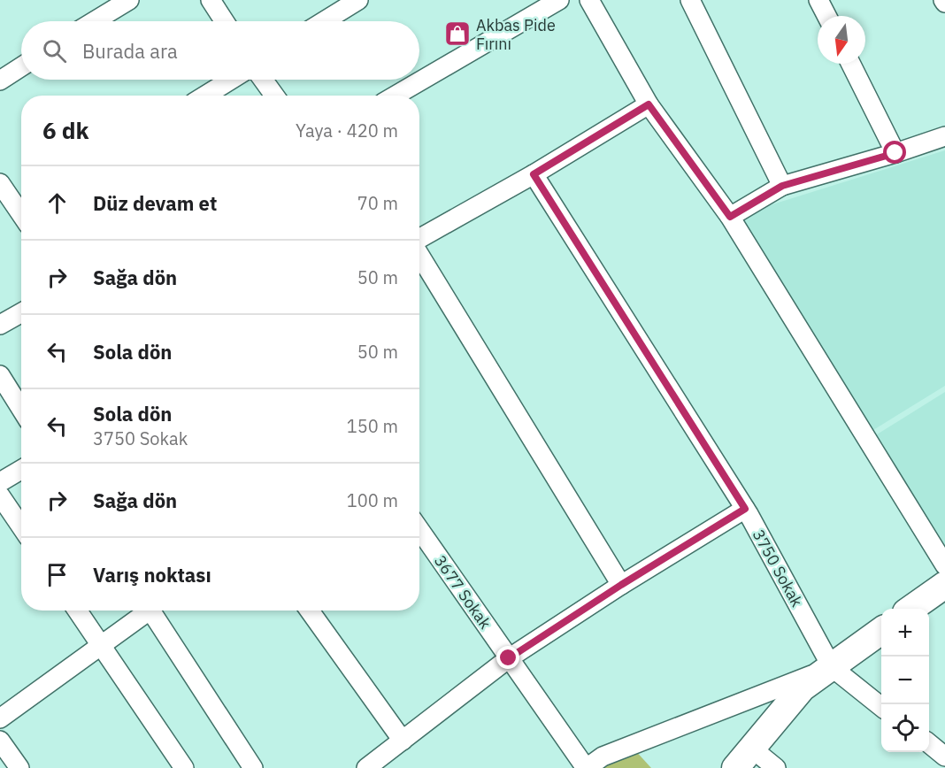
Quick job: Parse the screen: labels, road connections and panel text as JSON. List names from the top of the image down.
{
  "streets": {
    "street": ["3750 Sokak", "3677 Sokak"]
  },
  "places": {
    "shop": ["Akbas Pide Fırını"]
  },
  "north": "bottom",
  "page": {
    "search": "Burada ara",
    "heading": ["6 dk", "Yaya · 420 m"],
    "list": [
      ["Düz devam et", "70 m"],
      ["Sağa dön", "50 m"],
      ["Sola dön", "50 m"],
      ["Sola dön", "3750 Sokak", "150 m"],
      ["Sağa dön", "100 m"],
      "Varış noktası"
    ],
    "map_buttons": ["+", "−"]
  }
}
